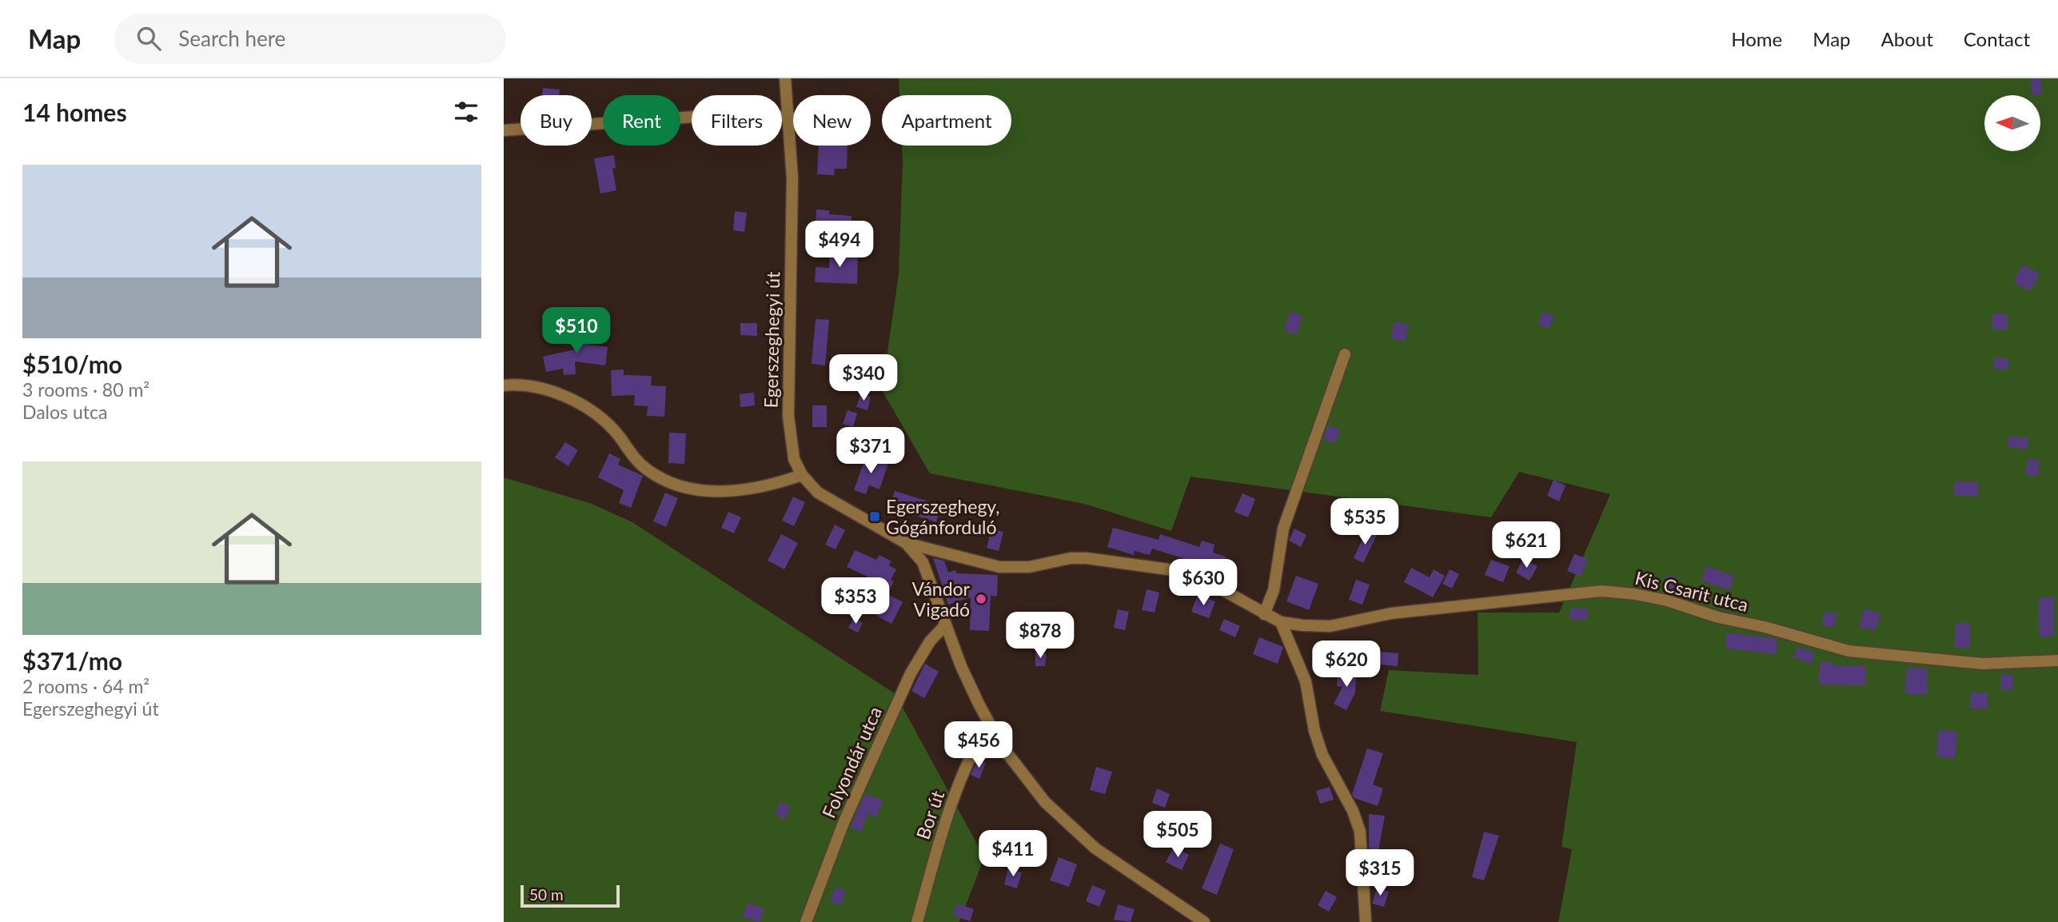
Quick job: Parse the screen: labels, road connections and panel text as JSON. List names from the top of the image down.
{
  "streets": {
    "street": [
      "Egerszeghegyi út",
      "Kis Csarit utca",
      "Folyondár utca",
      "Bor út"
    ]
  },
  "crossings": [
    ["Egerszeghegyi út", "Kis Csarit utca"],
    ["Egerszeghegyi út", "Folyondár utca"],
    ["Egerszeghegyi út", "Bor út"]
  ],
  "places": {
    "transit": ["Egerszeghegy, Gógánforduló"],
    "other": ["Vándor Vigadó"]
  },
  "scale_bar": "50 m",
  "north": "left",
  "page": {
    "header": "Map",
    "search": "Search here",
    "nav": [
      "Home",
      "Map",
      "About",
      "Contact"
    ],
    "heading": "14 homes",
    "chip": [
      "Buy",
      "Rent",
      "Filters",
      "New",
      "Apartment"
    ],
    "list": [
      {
        "name": "$510/mo",
        "note": "3 rooms · 80 m² · Dalos utca"
      },
      {
        "name": "$371/mo",
        "note": "2 rooms · 64 m² · Egerszeghegyi út"
      }
    ],
    "price": [
      "$494",
      "$510",
      "$340",
      "$371",
      "$535",
      "$621",
      "$630",
      "$353",
      "$878",
      "$620",
      "$456",
      "$505",
      "$411",
      "$315"
    ],
    "scale": "50 m"
  }
}
